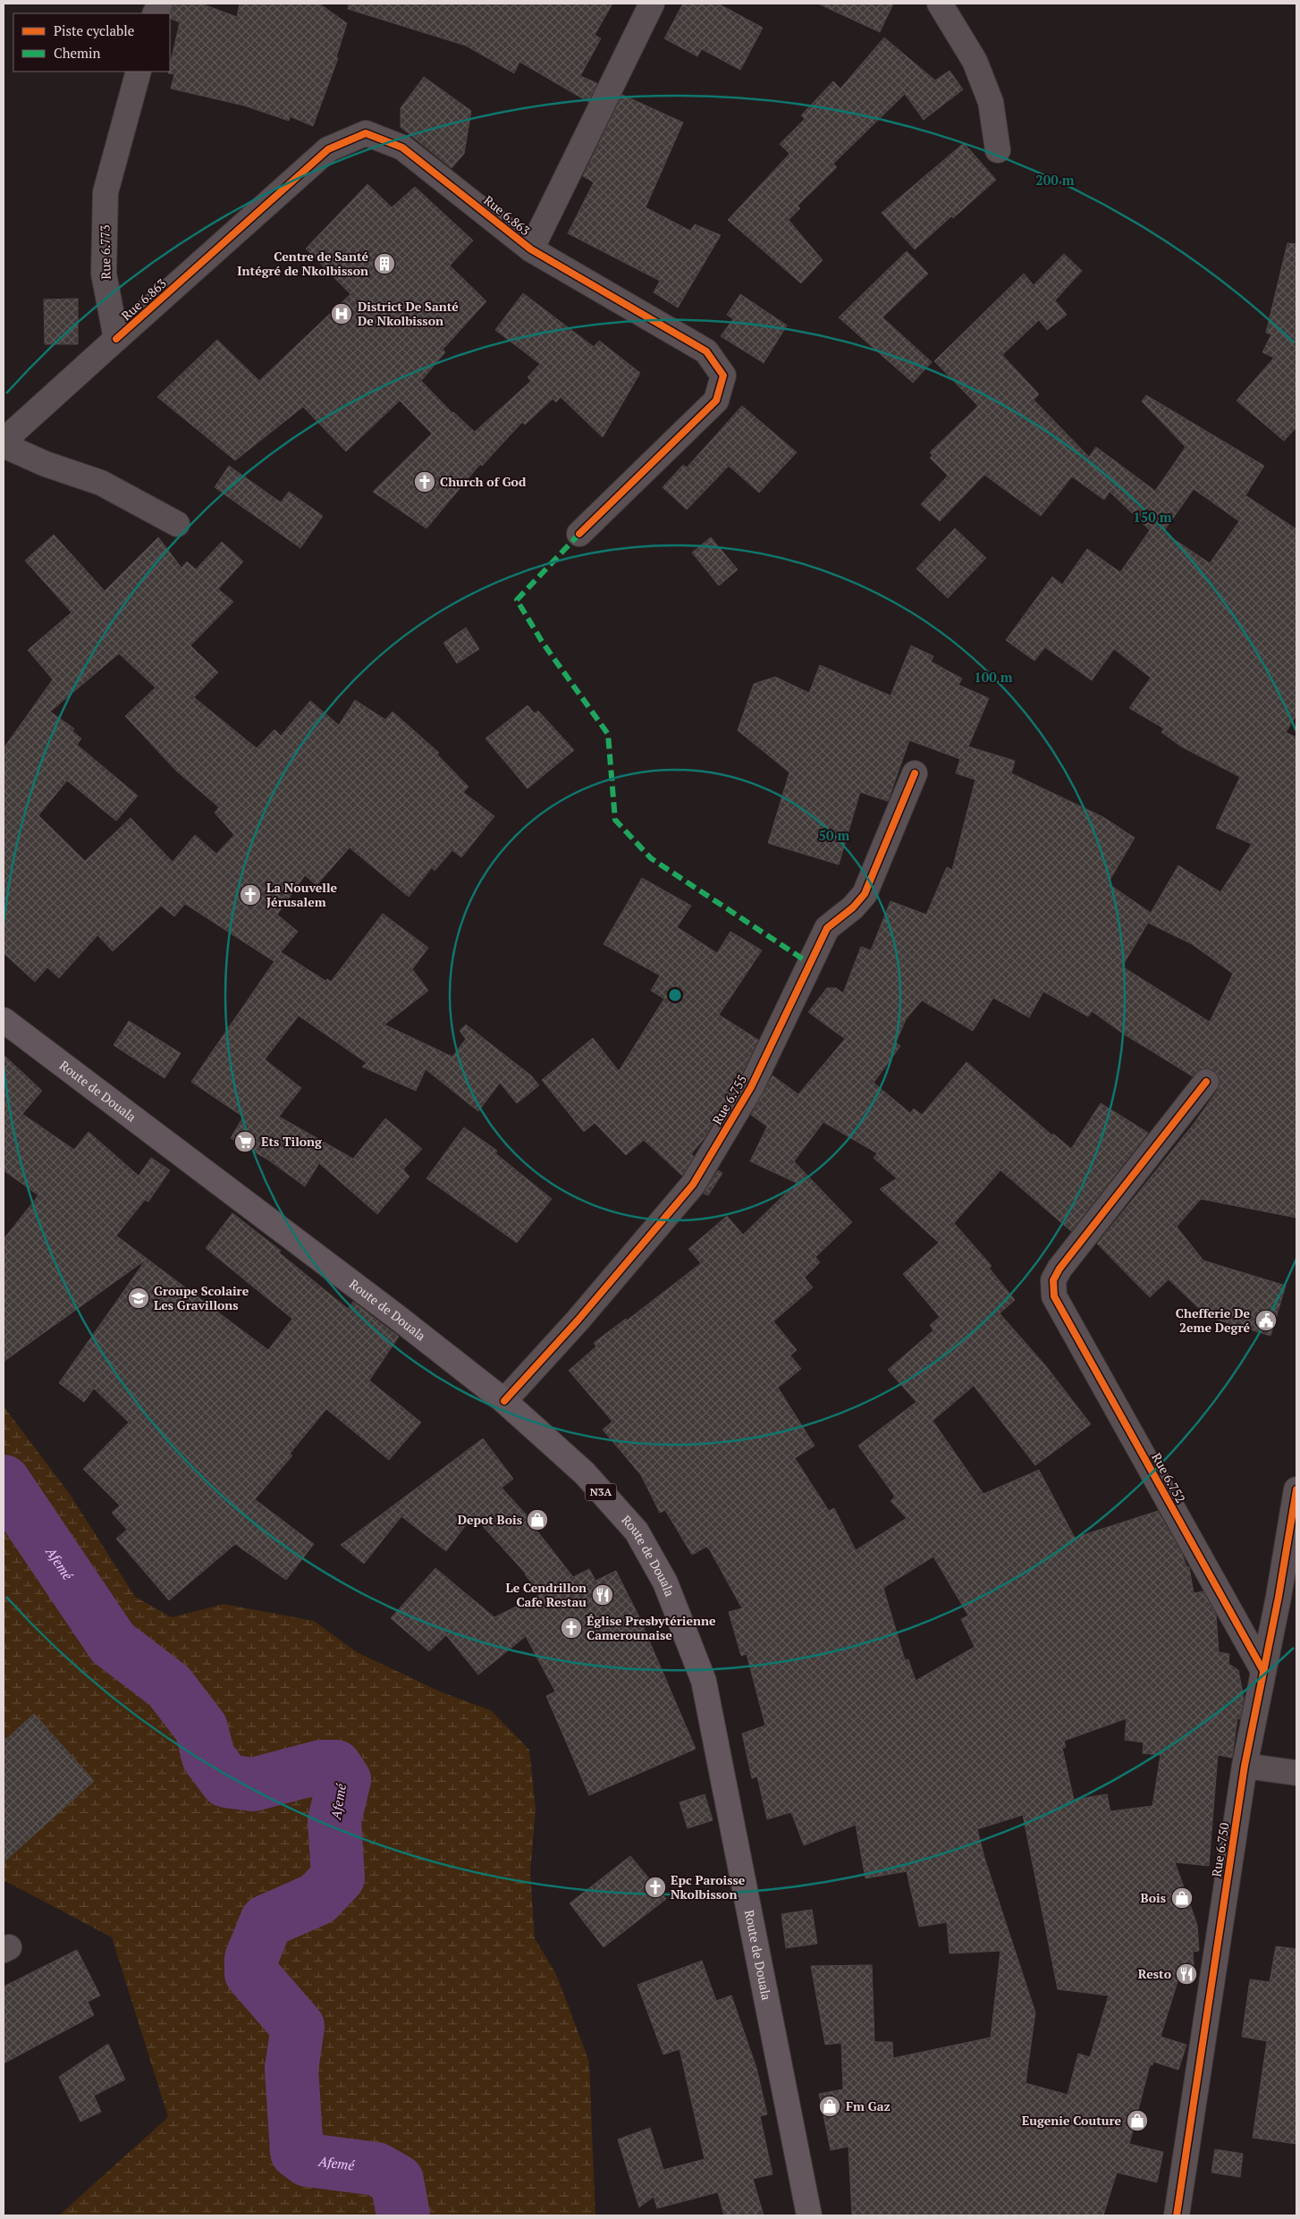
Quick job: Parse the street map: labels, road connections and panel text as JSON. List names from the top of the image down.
{
  "streets": {
    "highway": ["Route de Douala", "N3A"],
    "street": [
      "Rue 6.863",
      "Rue 6.773",
      "Rue 6.755",
      "Rue 6.752",
      "Rue 6.750"
    ]
  },
  "crossings": [
    ["Rue 6.863", "Rue 6.773"],
    ["Route de Douala", "Rue 6.755"],
    ["Rue 6.752", "Rue 6.750"]
  ],
  "water": ["Afemé"],
  "places": {
    "building": ["Centre de Santé Intégré de Nkolbisson"],
    "hospital": ["District De Santé De Nkolbisson"],
    "church": [
      "Church of God",
      "La Nouvelle Jérusalem",
      "Église Presbytérienne Camerounaise",
      "Epc Paroisse Nkolbisson"
    ],
    "supermarket": ["Ets Tilong"],
    "school or university": ["Groupe Scolaire Les Gravillons"],
    "public building": ["Chefferie De 2eme Degré"],
    "shop": [
      "Depot Bois",
      "Bois",
      "Fm Gaz",
      "Eugenie Couture"
    ],
    "restaurant": ["Le Cendrillon Cafe Restau", "Resto"]
  },
  "legend": ["Piste cyclable", "Chemin"],
  "rings": [
    "200 m",
    "150 m",
    "100 m",
    "50 m"
  ]
}
